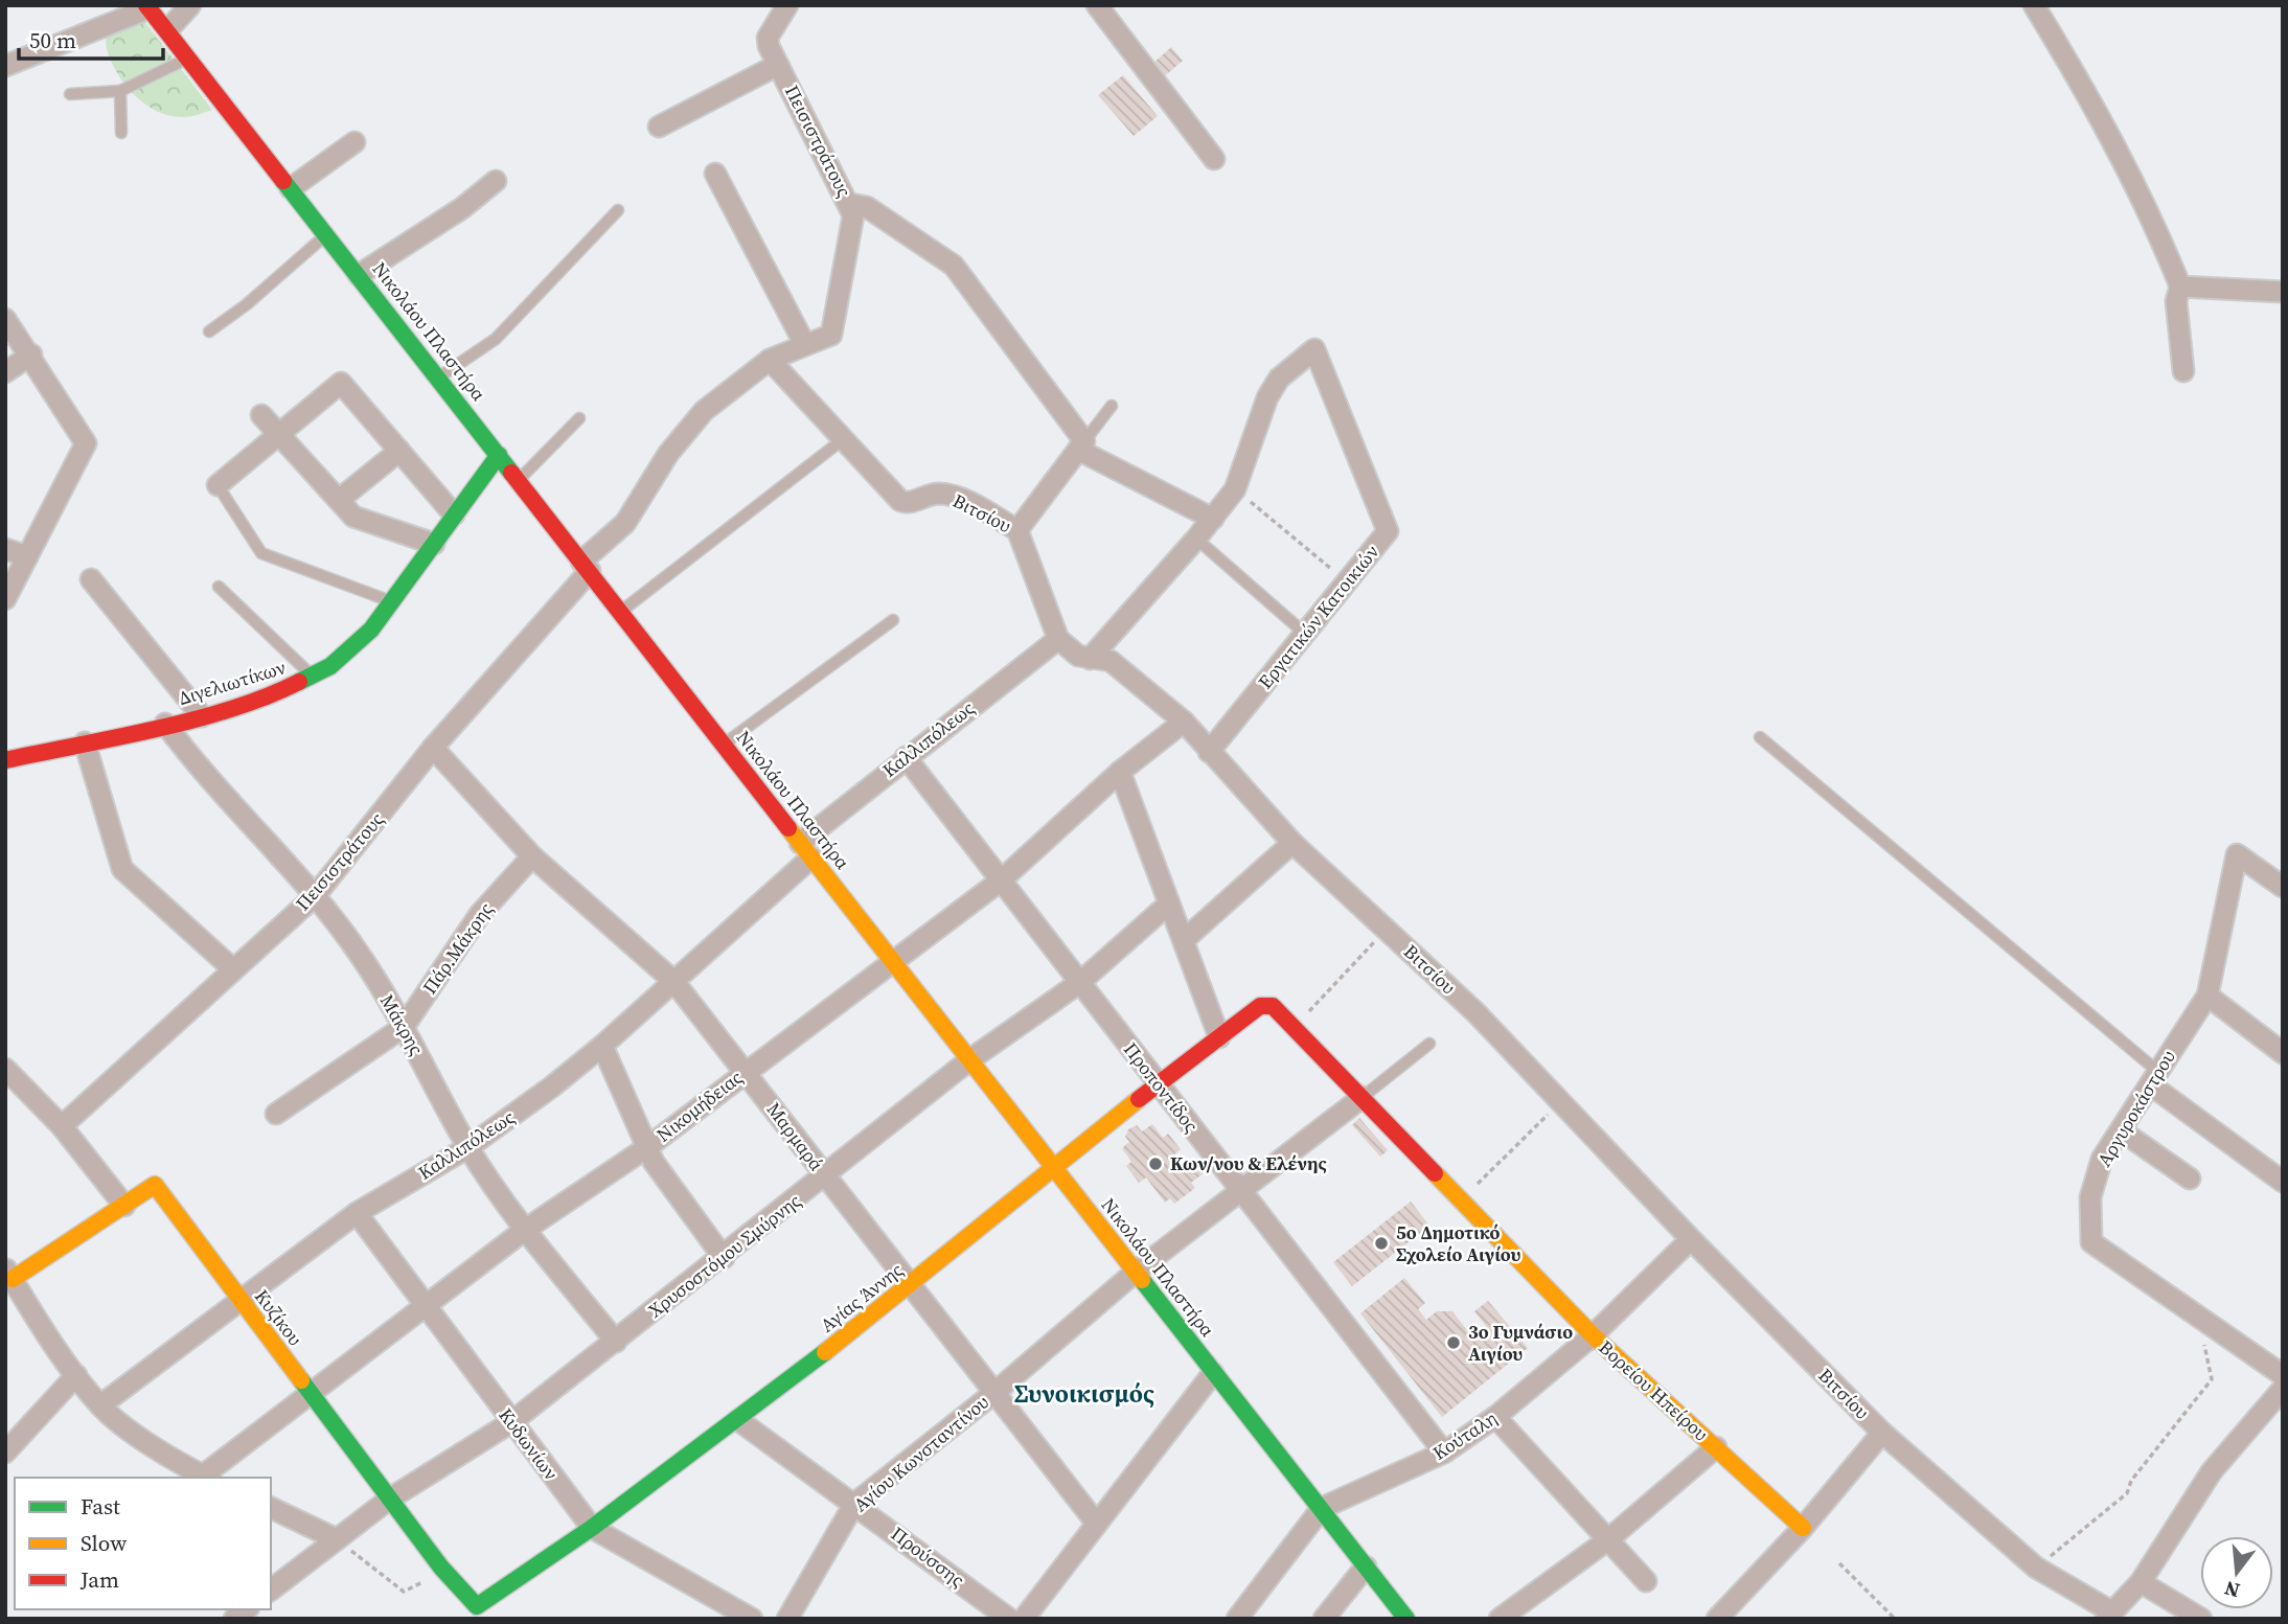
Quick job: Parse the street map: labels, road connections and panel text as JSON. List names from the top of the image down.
{
  "streets": {
    "main road": [
      "Νικολάου Πλαστήρα",
      "Διγελιωτίκων",
      "Αγίας Άννης",
      "Κυζίκου",
      "Βορείου Ηπείρου"
    ],
    "street": [
      "Πεισιστράτους",
      "Βιτσίου",
      "Εργατικών Κατοικιών",
      "Καλλιπόλεως",
      "Πάρ.Μάκρης",
      "Μάκρης",
      "Προποντίδος",
      "Νικομήδειας",
      "Αργυροκάστρου",
      "Μαρμαρά",
      "Χρυσοστόμου Σμύρνης",
      "Κούταλη",
      "Κυδωνίων",
      "Αγίου Κωνσταντίνου",
      "Προύσσης"
    ]
  },
  "crossings": [
    ["Πεισιστράτους", "Νικολάου Πλαστήρα"],
    ["Πεισιστράτους", "Βιτσίου"],
    ["Πεισιστράτους", "Μάκρης"],
    ["Πεισιστράτους", "Μαρμαρά"],
    ["Νικολάου Πλαστήρα", "Διγελιωτίκων"],
    ["Νικολάου Πλαστήρα", "Καλλιπόλεως"],
    ["Νικολάου Πλαστήρα", "Νικομήδειας"],
    ["Νικολάου Πλαστήρα", "Χρυσοστόμου Σμύρνης"],
    ["Νικολάου Πλαστήρα", "Αγίας Άννης"],
    ["Νικολάου Πλαστήρα", "Κούταλη"],
    ["Νικολάου Πλαστήρα", "Αγίου Κωνσταντίνου"],
    ["Βιτσίου", "Εργατικών Κατοικιών"],
    ["Βιτσίου", "Καλλιπόλεως"],
    ["Βιτσίου", "Νικομήδειας"],
    ["Βιτσίου", "Κούταλη"],
    ["Διγελιωτίκων", "Μάκρης"],
    ["Καλλιπόλεως", "Μάκρης"],
    ["Καλλιπόλεως", "Προποντίδος"],
    ["Καλλιπόλεως", "Μαρμαρά"],
    ["Καλλιπόλεως", "Κυζίκου"],
    ["Καλλιπόλεως", "Κυδωνίων"],
    ["Πάρ.Μάκρης", "Μάκρης"],
    ["Πάρ.Μάκρης", "Μαρμαρά"],
    ["Μάκρης", "Νικομήδειας"],
    ["Μάκρης", "Χρυσοστόμου Σμύρνης"],
    ["Προποντίδος", "Νικομήδειας"],
    ["Προποντίδος", "Χρυσοστόμου Σμύρνης"],
    ["Προποντίδος", "Αγίας Άννης"],
    ["Προποντίδος", "Κούταλη"],
    ["Προποντίδος", "Αγίου Κωνσταντίνου"],
    ["Νικομήδειας", "Μαρμαρά"],
    ["Νικομήδειας", "Κυζίκου"],
    ["Νικομήδειας", "Κυδωνίων"],
    ["Μαρμαρά", "Χρυσοστόμου Σμύρνης"],
    ["Μαρμαρά", "Αγίας Άννης"],
    ["Μαρμαρά", "Αγίου Κωνσταντίνου"],
    ["Χρυσοστόμου Σμύρνης", "Κυζίκου"],
    ["Χρυσοστόμου Σμύρνης", "Κυδωνίων"],
    ["Αγίας Άννης", "Κυζίκου"],
    ["Αγίας Άννης", "Βορείου Ηπείρου"],
    ["Αγίας Άννης", "Κυδωνίων"],
    ["Αγίας Άννης", "Προύσσης"],
    ["Βορείου Ηπείρου", "Κούταλη"],
    ["Βορείου Ηπείρου", "Αγίου Κωνσταντίνου"],
    ["Αγίου Κωνσταντίνου", "Προύσσης"]
  ],
  "districts": ["Συνοικισμός"],
  "places": ["Κων/νου & Ελένης", "5ο Δημοτικό Σχολείο Αιγίου", "3ο Γυμνάσιο Αιγίου"],
  "legend": ["Fast", "Slow", "Jam"],
  "scale_bar": "50 m",
  "north": "bottom"
}
